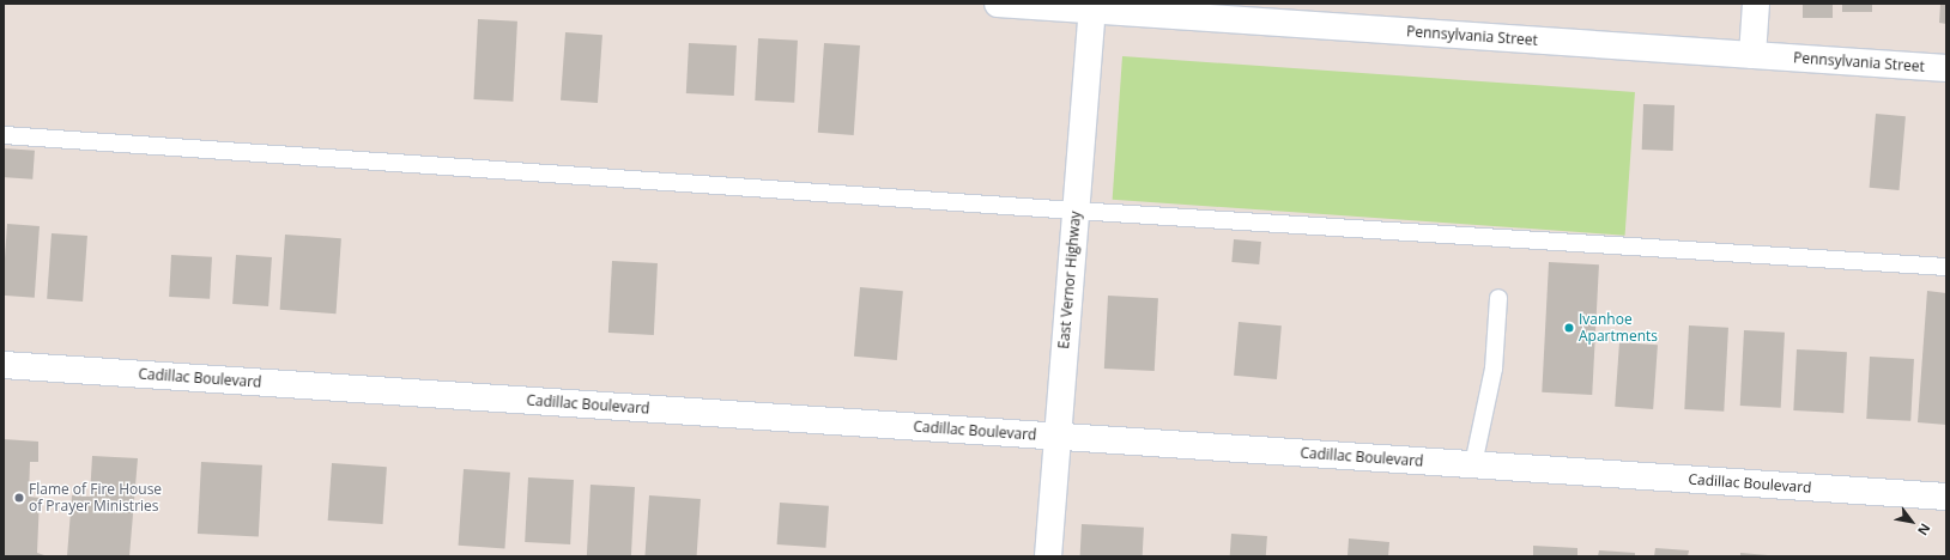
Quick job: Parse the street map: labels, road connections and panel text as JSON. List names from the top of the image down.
{
  "streets": {
    "street": ["Pennsylvania Street", "East Vernor Highway", "Cadillac Boulevard"]
  },
  "crossings": [
    ["Pennsylvania Street", "East Vernor Highway"],
    ["East Vernor Highway", "Cadillac Boulevard"]
  ],
  "places": ["Ivanhoe Apartments", "Flame of Fire House of Prayer Ministries"],
  "north": "bottom right"
}
